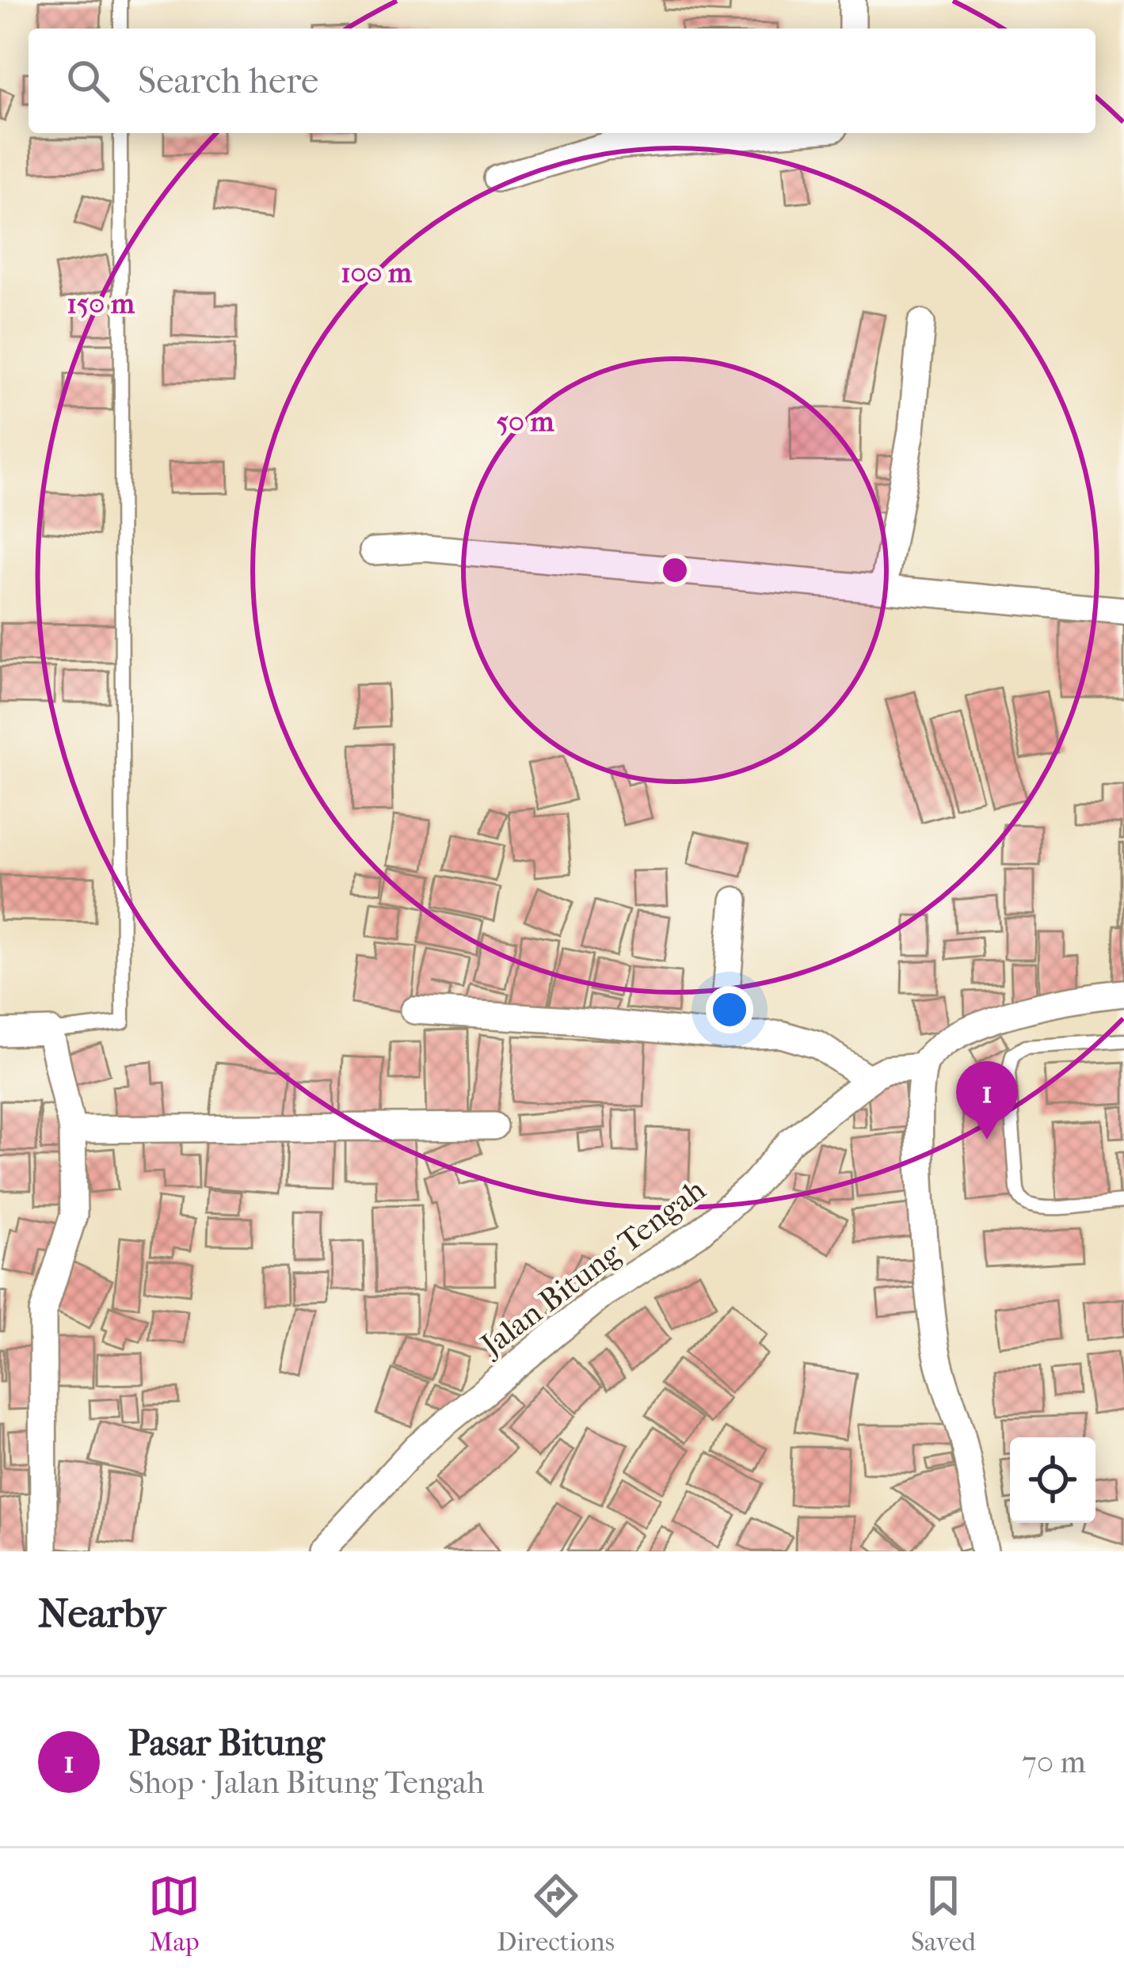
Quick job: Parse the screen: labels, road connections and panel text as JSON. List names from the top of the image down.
{
  "streets": {
    "street": ["Jalan Bitung Tengah"]
  },
  "page": {
    "search": "Search here",
    "pins": "1",
    "heading": "Nearby",
    "list": [
      {
        "mark": "1",
        "name": "Pasar Bitung",
        "note": "Shop · Jalan Bitung Tengah",
        "value": "70 m"
      }
    ],
    "nav": ["Map", "Directions", "Saved"]
  },
  "rings": ["100 m", "150 m", "50 m"]
}
